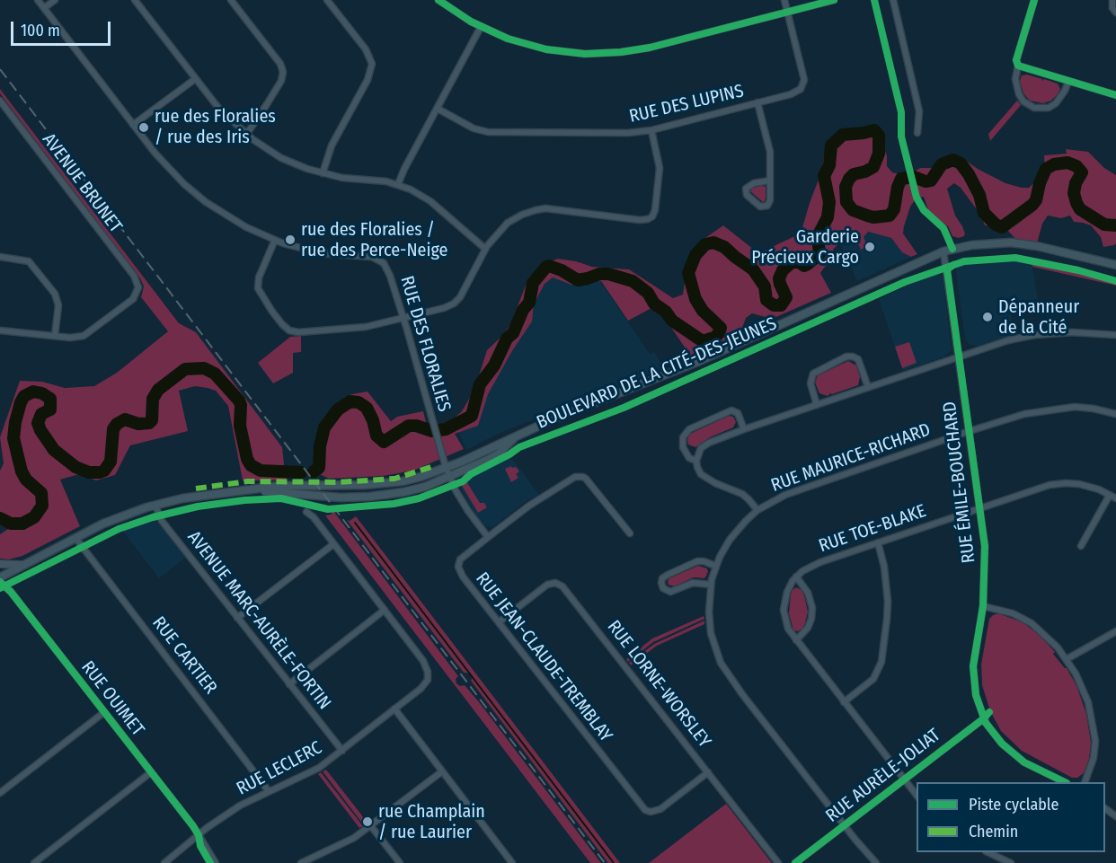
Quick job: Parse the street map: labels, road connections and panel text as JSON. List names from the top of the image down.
{
  "streets": {
    "main road": ["BOULEVARD DE LA CITÉ-DES-JEUNES"],
    "street": [
      "RUE DES LUPINS",
      "AVENUE BRUNET",
      "RUE DES FLORALIES",
      "RUE MAURICE-RICHARD",
      "RUE ÉMILE-BOUCHARD",
      "RUE TOE-BLAKE",
      "AVENUE MARC-AURÈLE-FORTIN",
      "RUE CARTIER",
      "RUE JEAN-CLAUDE-TREMBLAY",
      "RUE LORNE-WORSLEY",
      "RUE OUIMET",
      "RUE LECLERC",
      "RUE AURÈLE-JOLIAT"
    ]
  },
  "crossings": [
    ["RUE DES FLORALIES", "BOULEVARD DE LA CITÉ-DES-JEUNES"],
    ["RUE DES FLORALIES", "RUE JEAN-CLAUDE-TREMBLAY"],
    ["BOULEVARD DE LA CITÉ-DES-JEUNES", "RUE ÉMILE-BOUCHARD"],
    ["BOULEVARD DE LA CITÉ-DES-JEUNES", "AVENUE MARC-AURÈLE-FORTIN"],
    ["BOULEVARD DE LA CITÉ-DES-JEUNES", "RUE CARTIER"],
    ["RUE MAURICE-RICHARD", "RUE ÉMILE-BOUCHARD"],
    ["RUE MAURICE-RICHARD", "RUE AURÈLE-JOLIAT"],
    ["RUE ÉMILE-BOUCHARD", "RUE TOE-BLAKE"],
    ["RUE ÉMILE-BOUCHARD", "RUE AURÈLE-JOLIAT"],
    ["AVENUE MARC-AURÈLE-FORTIN", "RUE LECLERC"],
    ["RUE CARTIER", "RUE LECLERC"],
    ["RUE JEAN-CLAUDE-TREMBLAY", "RUE LORNE-WORSLEY"],
    ["RUE OUIMET", "RUE LECLERC"]
  ],
  "places": [
    "rue des Floralies / rue des Iris",
    "rue des Floralies / rue des Perce-Neige",
    "Garderie Précieux Cargo",
    "Dépanneur de la Cité",
    "rue Champlain / rue Laurier"
  ],
  "legend": ["Piste cyclable", "Chemin"],
  "scale_bar": "100 m"
}
